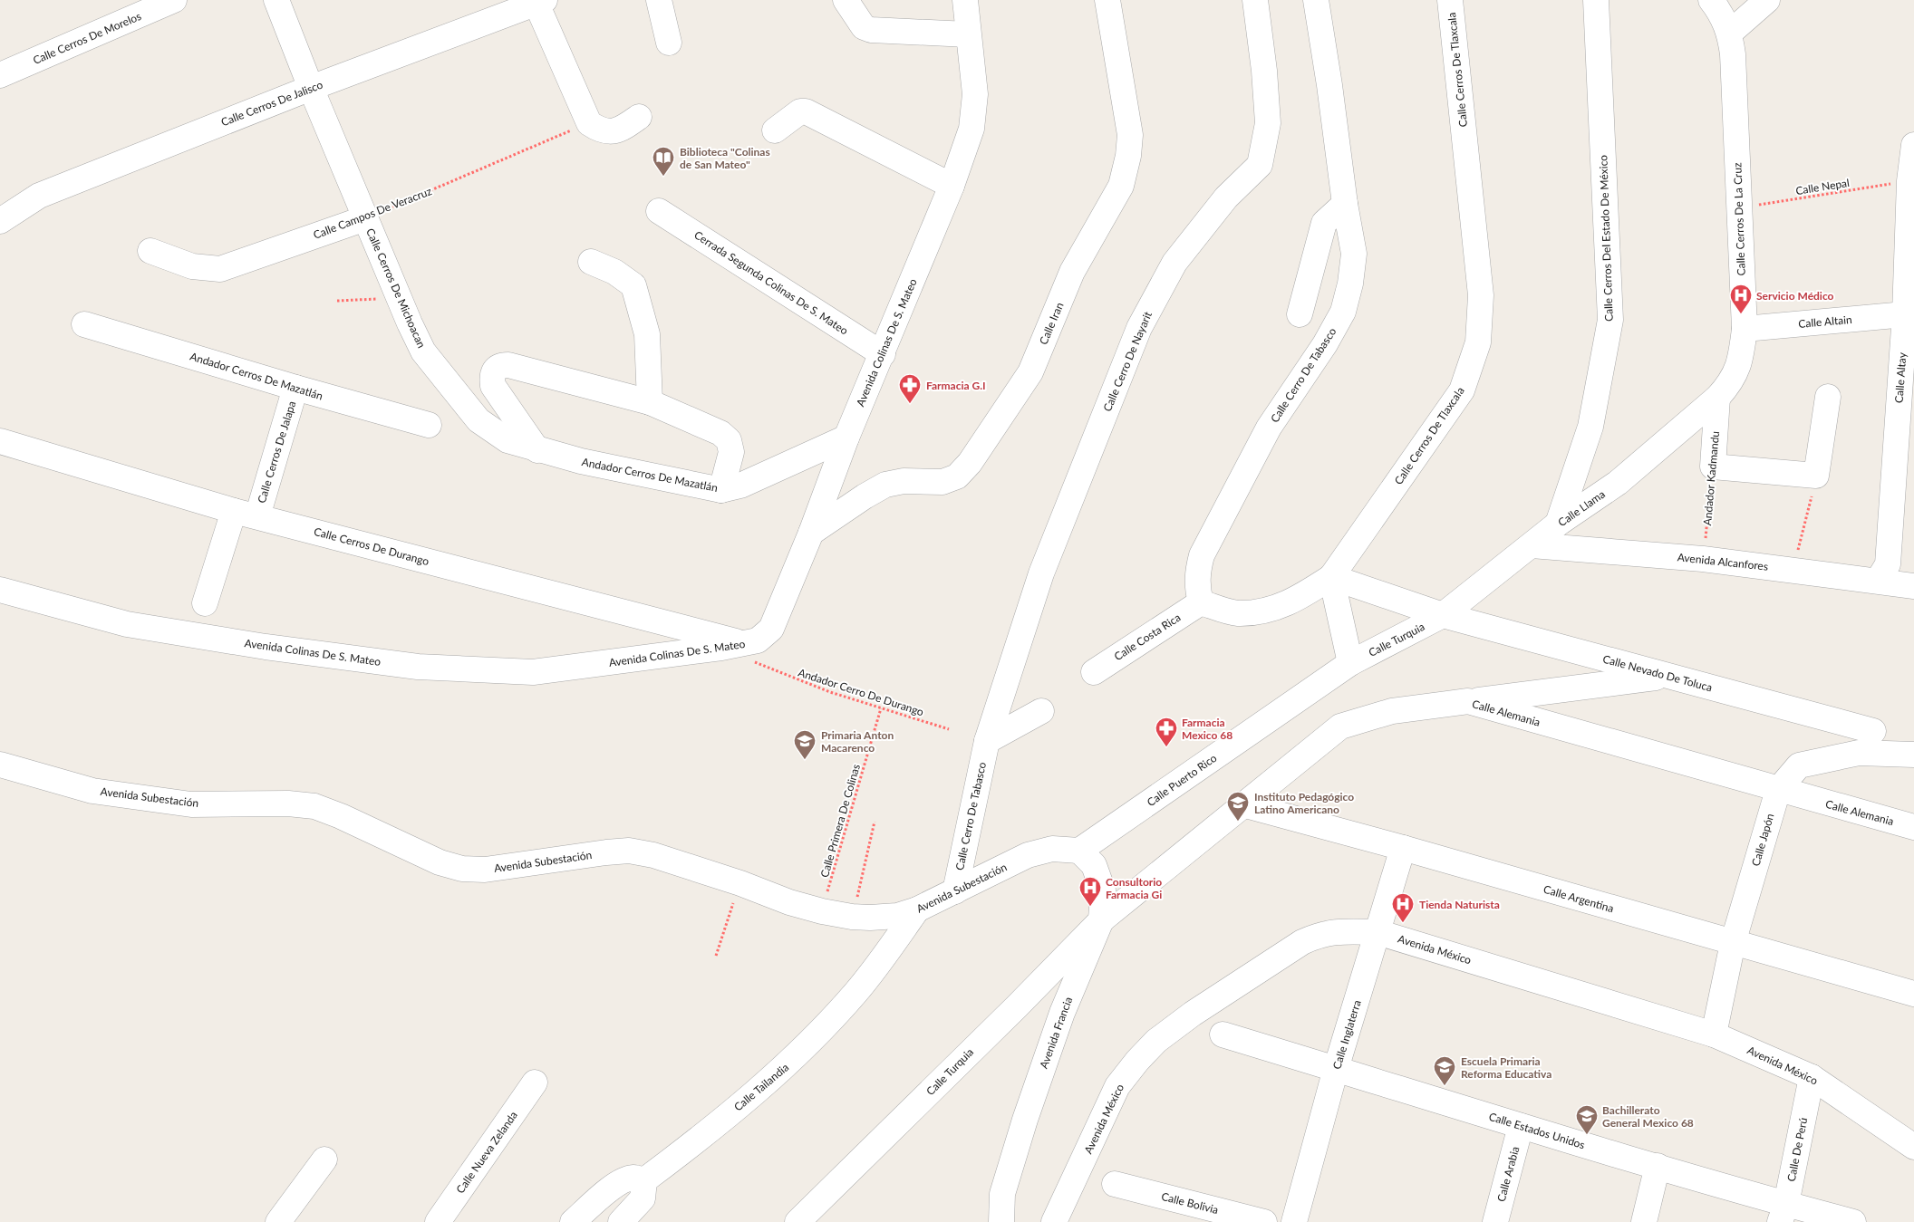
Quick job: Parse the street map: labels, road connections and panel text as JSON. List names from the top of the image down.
{
  "streets": {
    "street": [
      "Calle Cerros De Morelos",
      "Calle Cerros De Tlaxcala",
      "Calle Cerros De Jalisco",
      "Calle Campos De Veracruz",
      "Calle Cerros De La Cruz",
      "Calle Cerros Del Estado De México",
      "Cerrada Segunda Colinas De S. Mateo",
      "Calle Cerros De Michoacan",
      "Calle Altain",
      "Calle Iran",
      "Avenida Colinas De S. Mateo",
      "Calle Cerro De Nayarit",
      "Calle Cerro De Tabasco",
      "Andador Cerros De Mazatlán",
      "Calle Altay",
      "Calle Cerros De Jalapa",
      "Andador Kadmandu",
      "Calle Llama",
      "Calle Cerros De Durango",
      "Avenida Alcanfores",
      "Calle Costa Rica",
      "Calle Turquia",
      "Calle Nevado De Toluca",
      "Calle Alemania",
      "Calle Puerto Rico",
      "Avenida Subestación",
      "Calle Japón",
      "Calle Argentina",
      "Avenida México",
      "Avenida Francia",
      "Calle Inglaterra",
      "Calle Tailandia",
      "Calle Estados Unidos",
      "Calle De Perú",
      "Calle Nueva Zelanda",
      "Calle Arabia",
      "Calle Bolivia"
    ],
    "path": ["Calle Nepal", "Andador Cerro De Durango", "Calle Primera De Colinas"]
  },
  "crossings": [
    ["Calle Cerros De Tlaxcala", "Calle Nevado De Toluca"],
    ["Calle Nepal", "Calle Cerros De La Cruz"],
    ["Calle Nepal", "Calle Altay"],
    ["Calle Campos De Veracruz", "Calle Cerros De Michoacan"],
    ["Calle Cerros De La Cruz", "Calle Altain"],
    ["Calle Cerros De La Cruz", "Andador Kadmandu"],
    ["Calle Cerros De La Cruz", "Calle Llama"],
    ["Calle Cerros Del Estado De México", "Calle Llama"],
    ["Cerrada Segunda Colinas De S. Mateo", "Avenida Colinas De S. Mateo"],
    ["Calle Cerros De Michoacan", "Andador Cerros De Mazatlán"],
    ["Calle Altain", "Calle Altay"],
    ["Calle Iran", "Avenida Colinas De S. Mateo"],
    ["Avenida Colinas De S. Mateo", "Andador Cerros De Mazatlán"],
    ["Avenida Colinas De S. Mateo", "Calle Cerros De Durango"],
    ["Avenida Colinas De S. Mateo", "Andador Cerro De Durango"],
    ["Calle Cerro De Nayarit", "Calle Cerro De Tabasco"],
    ["Calle Cerro De Tabasco", "Calle Costa Rica"],
    ["Calle Cerro De Tabasco", "Avenida Subestación"],
    ["Andador Cerros De Mazatlán", "Calle Cerros De Jalapa"],
    ["Calle Altay", "Avenida Alcanfores"],
    ["Calle Cerros De Jalapa", "Calle Cerros De Durango"],
    ["Andador Kadmandu", "Calle Llama"],
    ["Andador Kadmandu", "Avenida Alcanfores"],
    ["Calle Llama", "Avenida Alcanfores"],
    ["Calle Llama", "Calle Turquia"],
    ["Calle Llama", "Calle Nevado De Toluca"],
    ["Calle Cerros De Durango", "Andador Cerro De Durango"],
    ["Calle Turquia", "Calle Nevado De Toluca"],
    ["Calle Turquia", "Calle Alemania"],
    ["Calle Turquia", "Calle Puerto Rico"],
    ["Calle Turquia", "Avenida Francia"],
    ["Andador Cerro De Durango", "Calle Primera De Colinas"],
    ["Calle Alemania", "Calle Japón"],
    ["Calle Alemania", "Calle Argentina"],
    ["Calle Alemania", "Avenida Francia"],
    ["Calle Puerto Rico", "Avenida Subestación"],
    ["Calle Puerto Rico", "Avenida Francia"],
    ["Avenida Subestación", "Calle Primera De Colinas"],
    ["Avenida Subestación", "Avenida Francia"],
    ["Avenida Subestación", "Calle Tailandia"],
    ["Calle Japón", "Calle Argentina"],
    ["Calle Japón", "Avenida México"],
    ["Calle Argentina", "Calle Inglaterra"],
    ["Avenida México", "Calle Inglaterra"],
    ["Avenida México", "Calle De Perú"],
    ["Calle Inglaterra", "Calle Estados Unidos"],
    ["Calle Estados Unidos", "Calle De Perú"],
    ["Calle Estados Unidos", "Calle Arabia"]
  ],
  "places": {
    "library": ["Biblioteca \"Colinas de San Mateo\""],
    "hospital": ["Servicio Médico", "Consultorio Farmacia Gi", "Tienda Naturista"],
    "pharmacy": ["Farmacia G.I", "Farmacia Mexico 68"],
    "school or university": [
      "Primaria Anton Macarenco",
      "Instituto Pedagógico Latino Americano",
      "Escuela Primaria Reforma Educativa",
      "Bachillerato General Mexico 68"
    ]
  }
}
